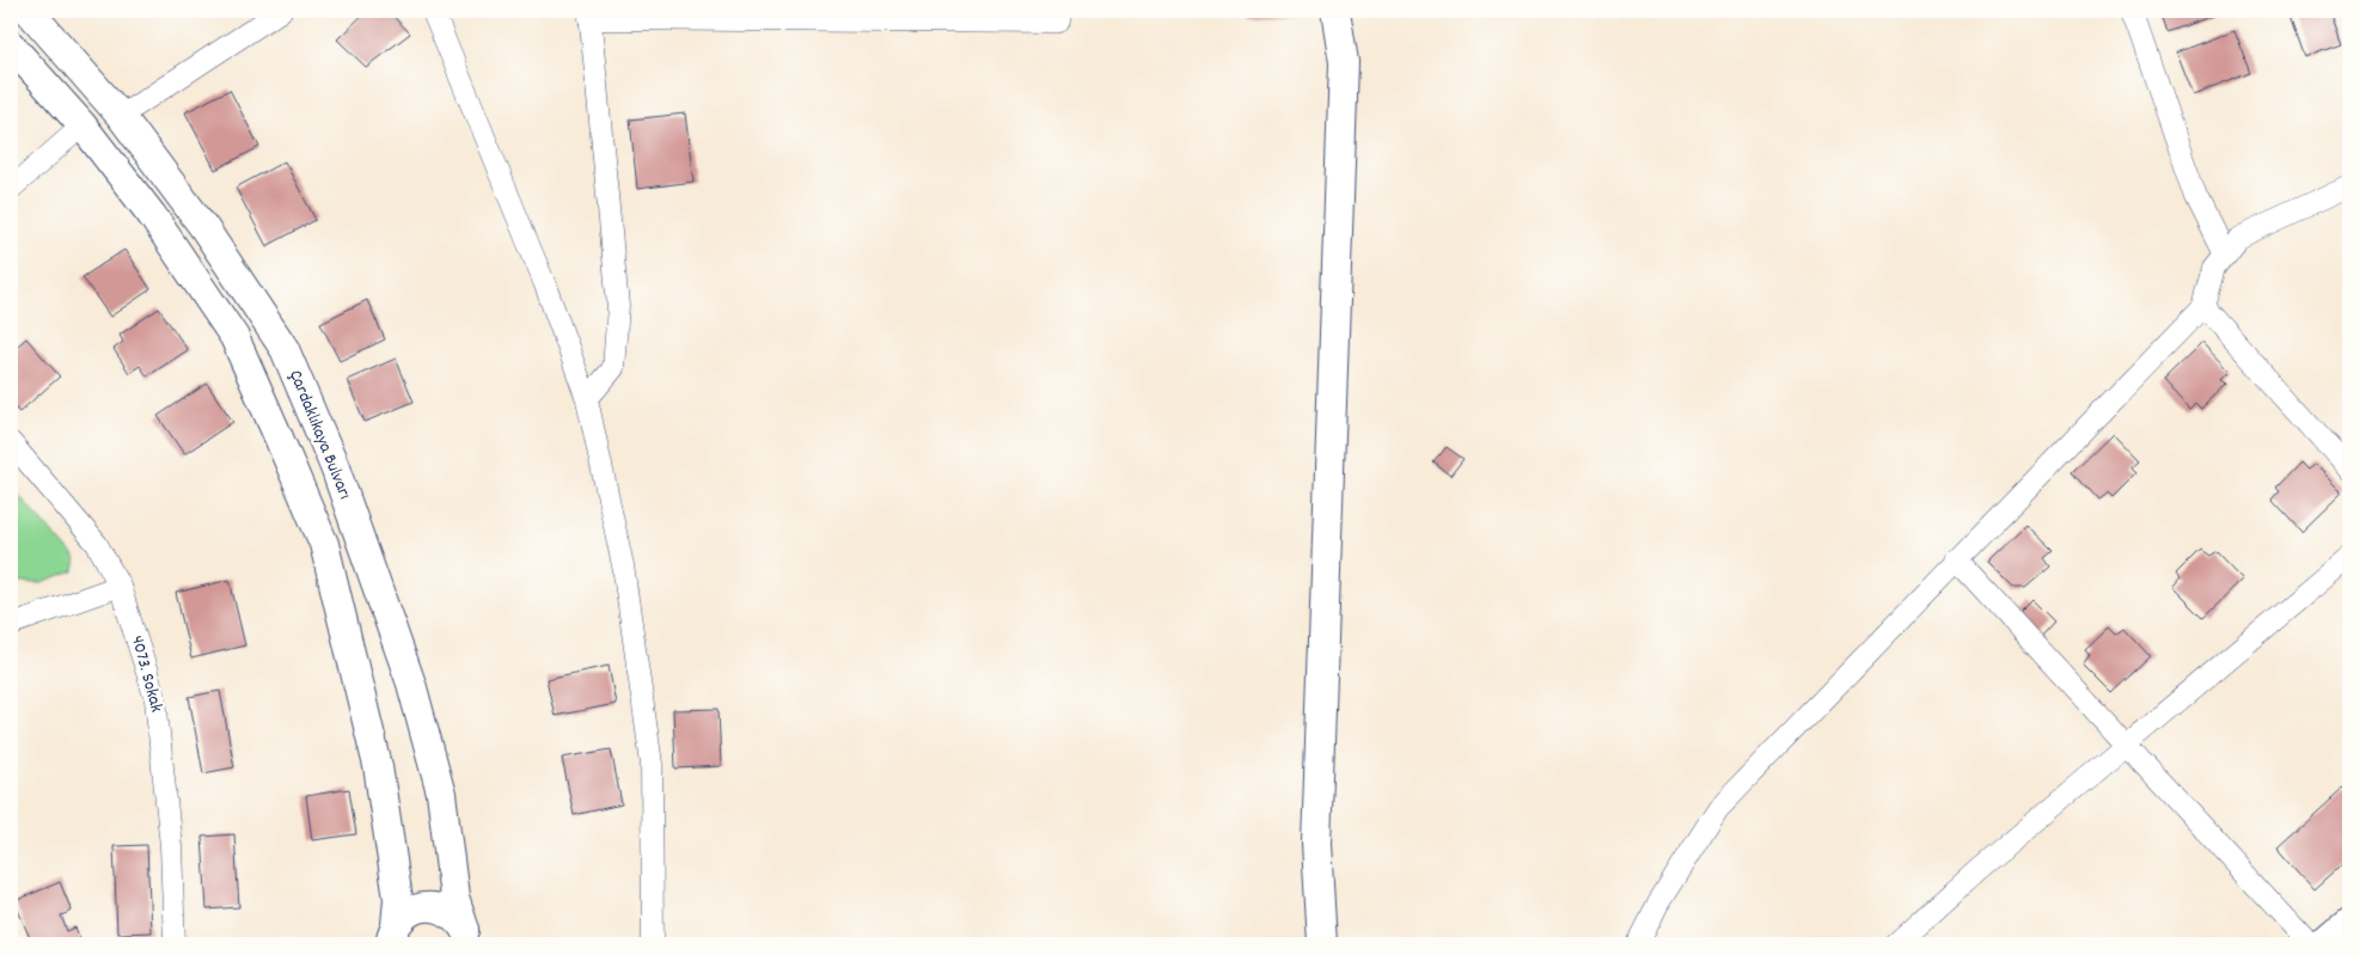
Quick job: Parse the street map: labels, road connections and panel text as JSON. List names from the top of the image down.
{
  "streets": {
    "main road": ["Çardaklıkaya Bulvarı"],
    "street": ["4073. Sokak"]
  }
}
